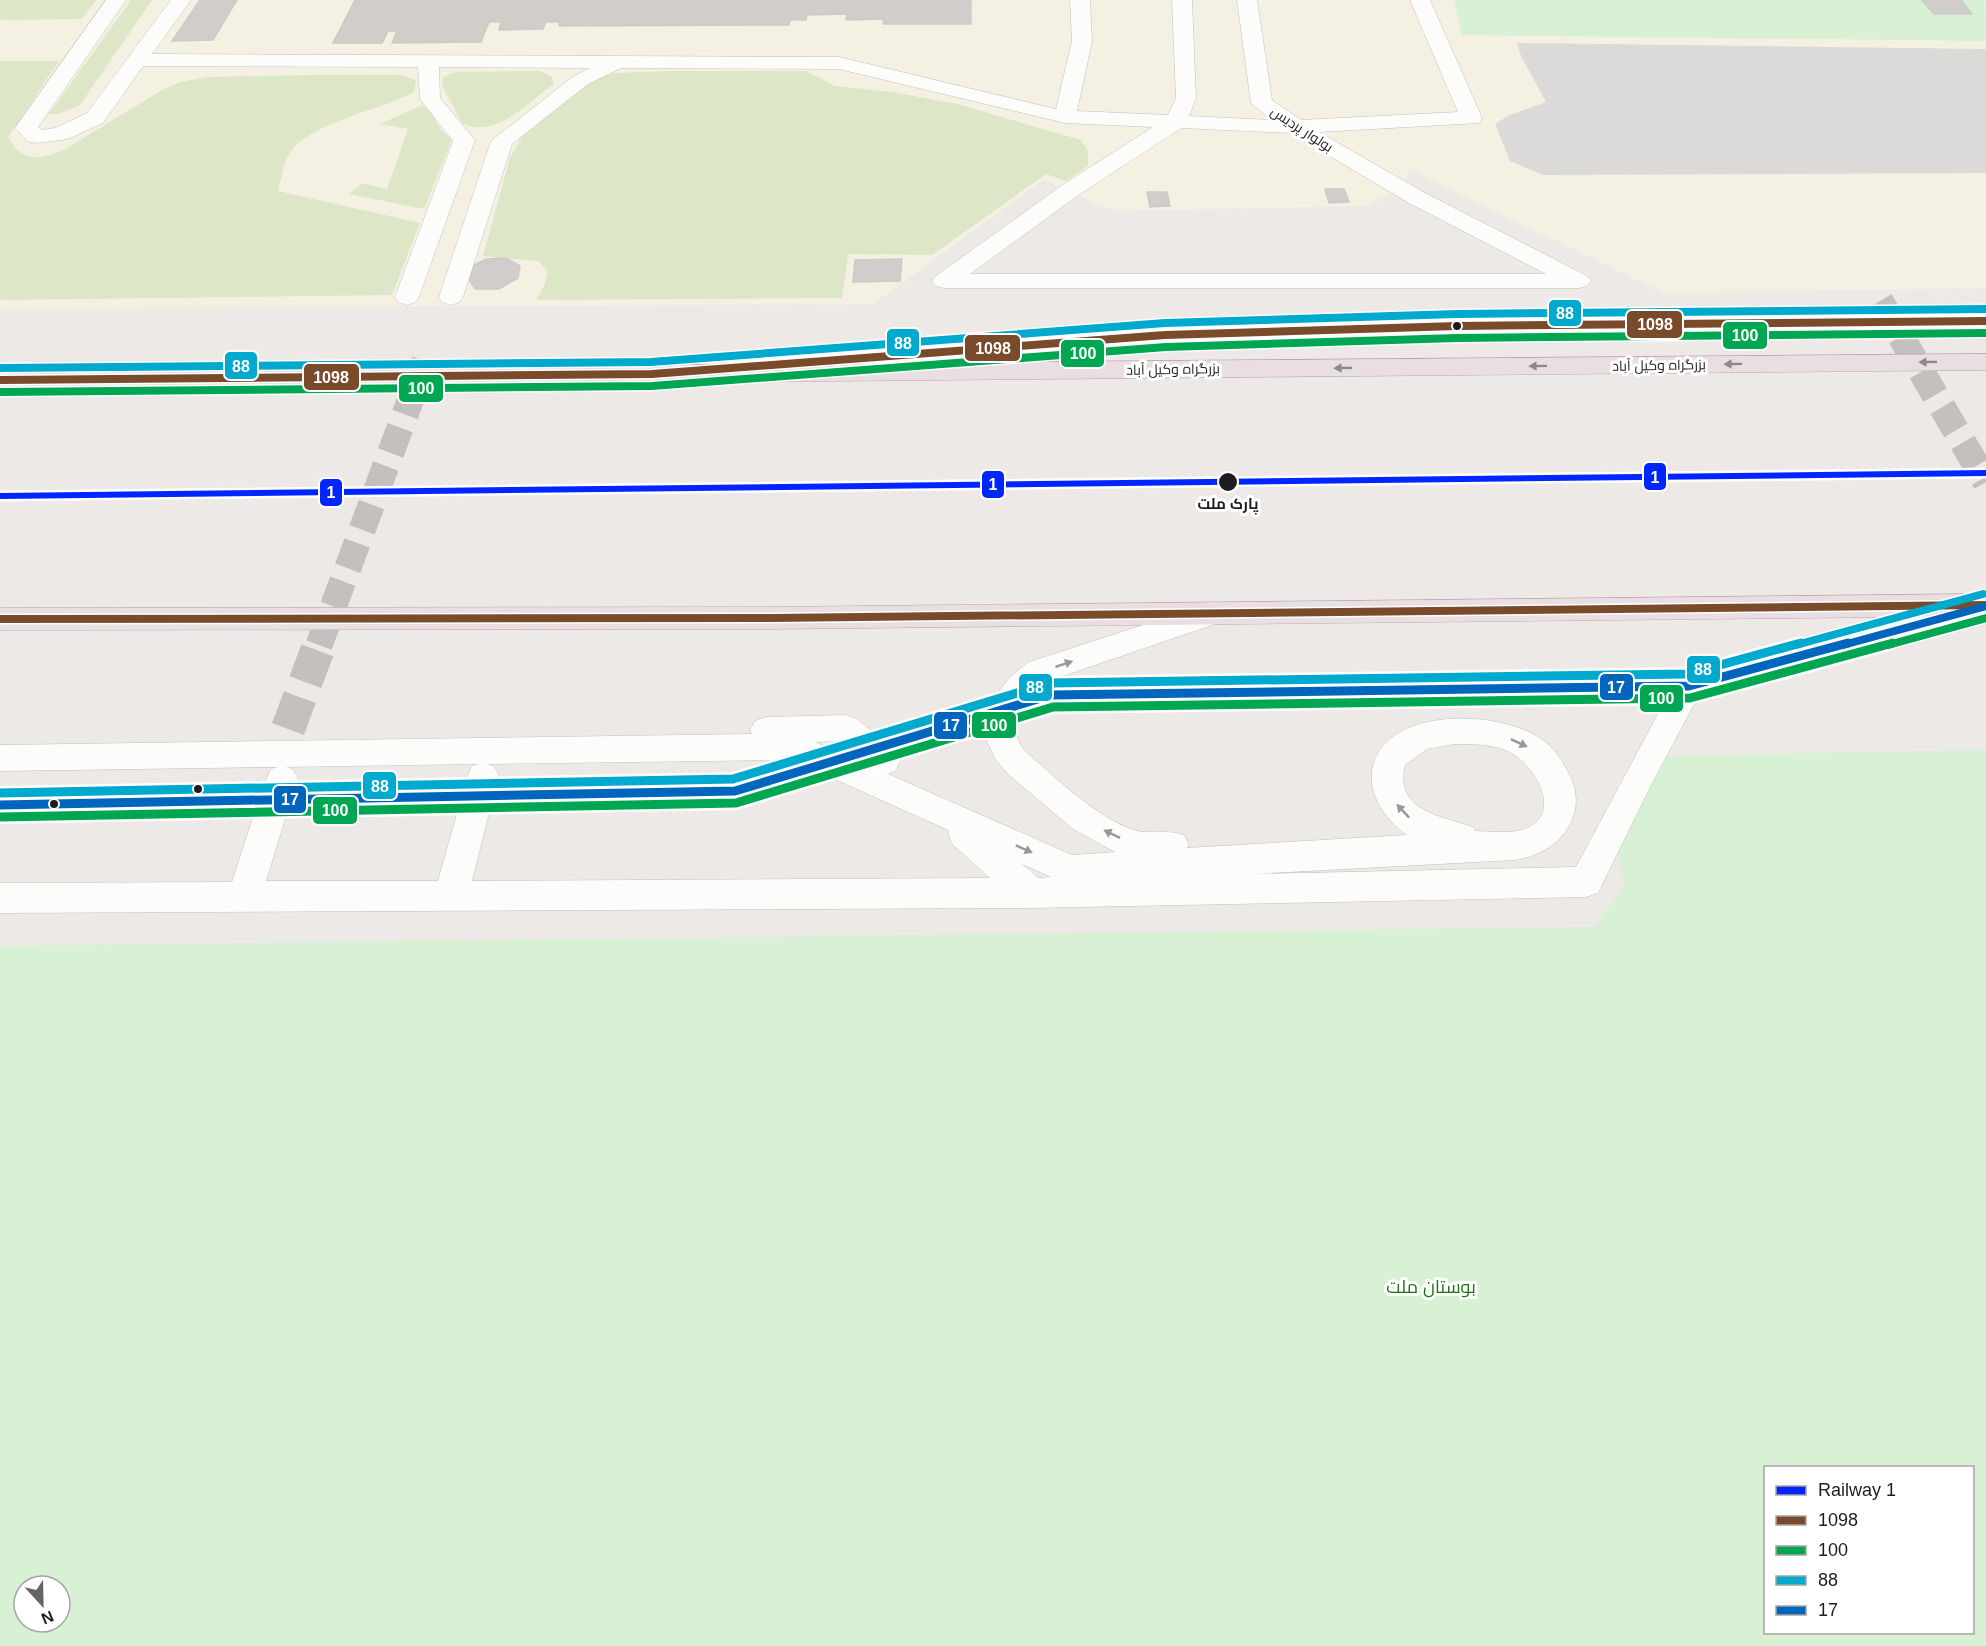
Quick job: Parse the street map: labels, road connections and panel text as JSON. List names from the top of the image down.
{
  "streets": {
    "highway": ["بزرگراه وکیل آباد"],
    "street": ["بولوار پردیس"]
  },
  "parks": ["بوستان ملت"],
  "places": ["پارک ملت"],
  "lines": [
    "transit line 88",
    "transit line 1098",
    "transit line 100",
    "rail line 1",
    "transit line 17"
  ],
  "legend": [
    "Railway 1",
    "1098",
    "100",
    "88",
    "17"
  ],
  "north": "bottom"
}
